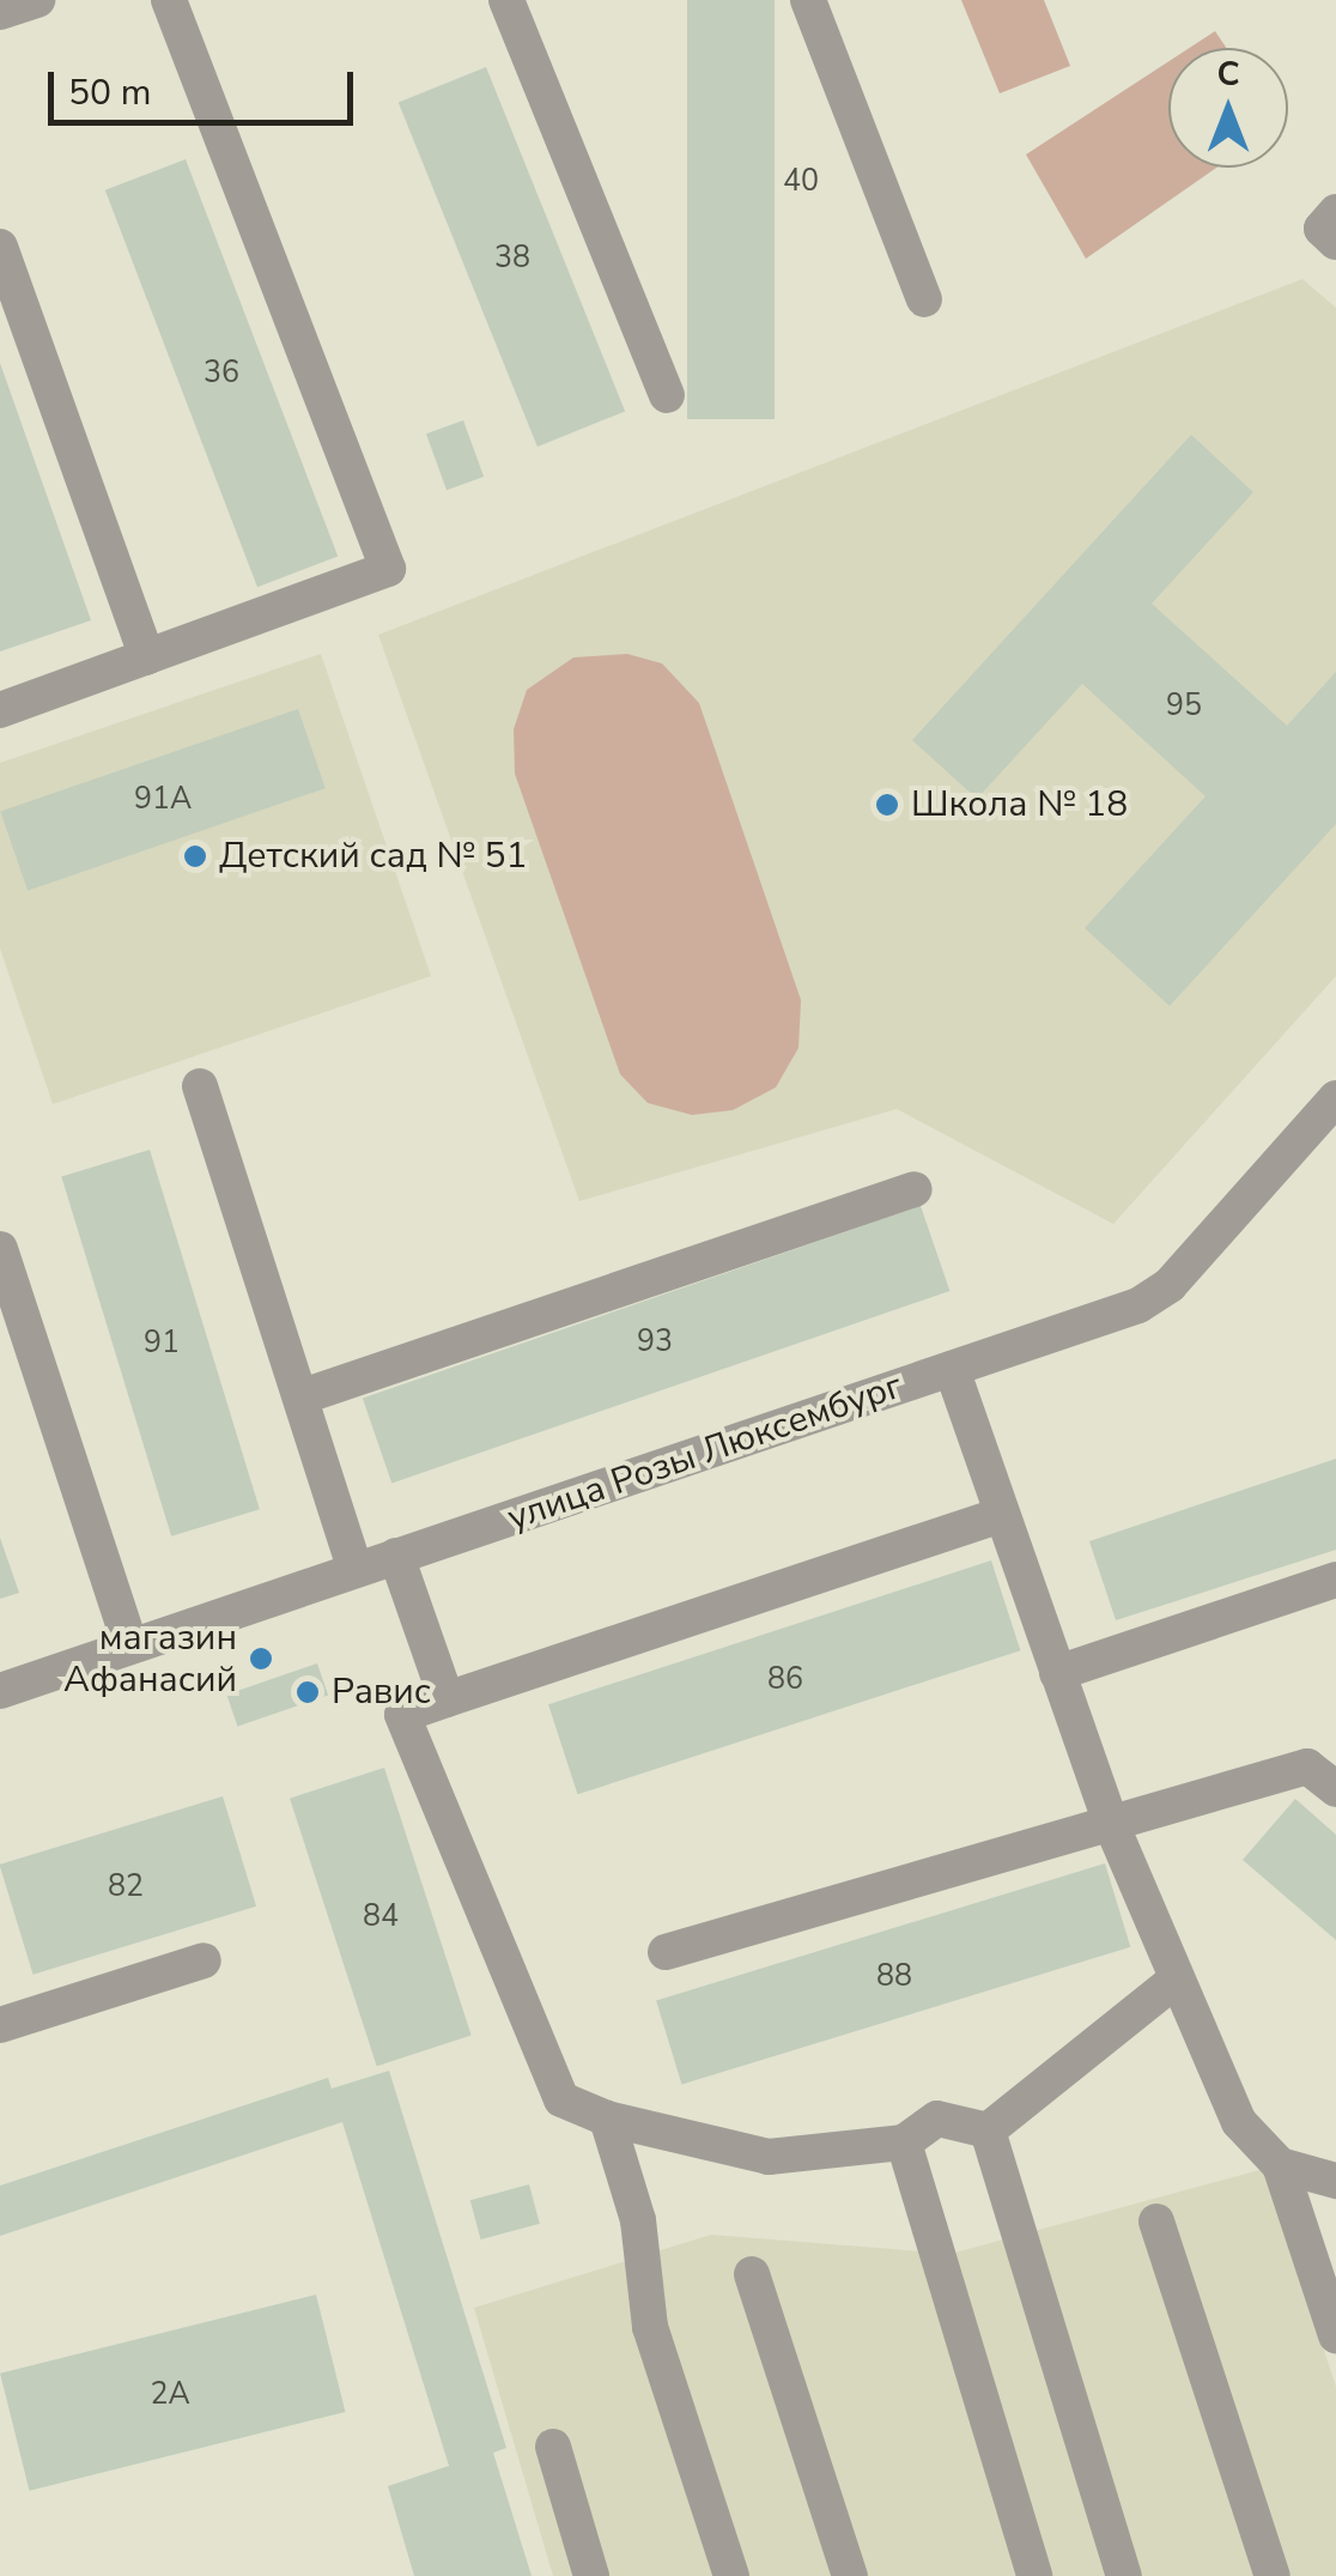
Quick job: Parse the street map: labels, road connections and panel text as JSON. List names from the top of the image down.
{
  "streets": {
    "street": ["улица Розы Люксембург"]
  },
  "places": [
    "Школа № 18",
    "Детский сад № 51",
    "магазин Афанасий",
    "Равис"
  ],
  "house_numbers": [
    "40",
    "38",
    "36",
    "95",
    "91А",
    "93",
    "91",
    "86",
    "82",
    "84",
    "88",
    "2А"
  ],
  "scale_bar": "50 m",
  "north": "top"
}
